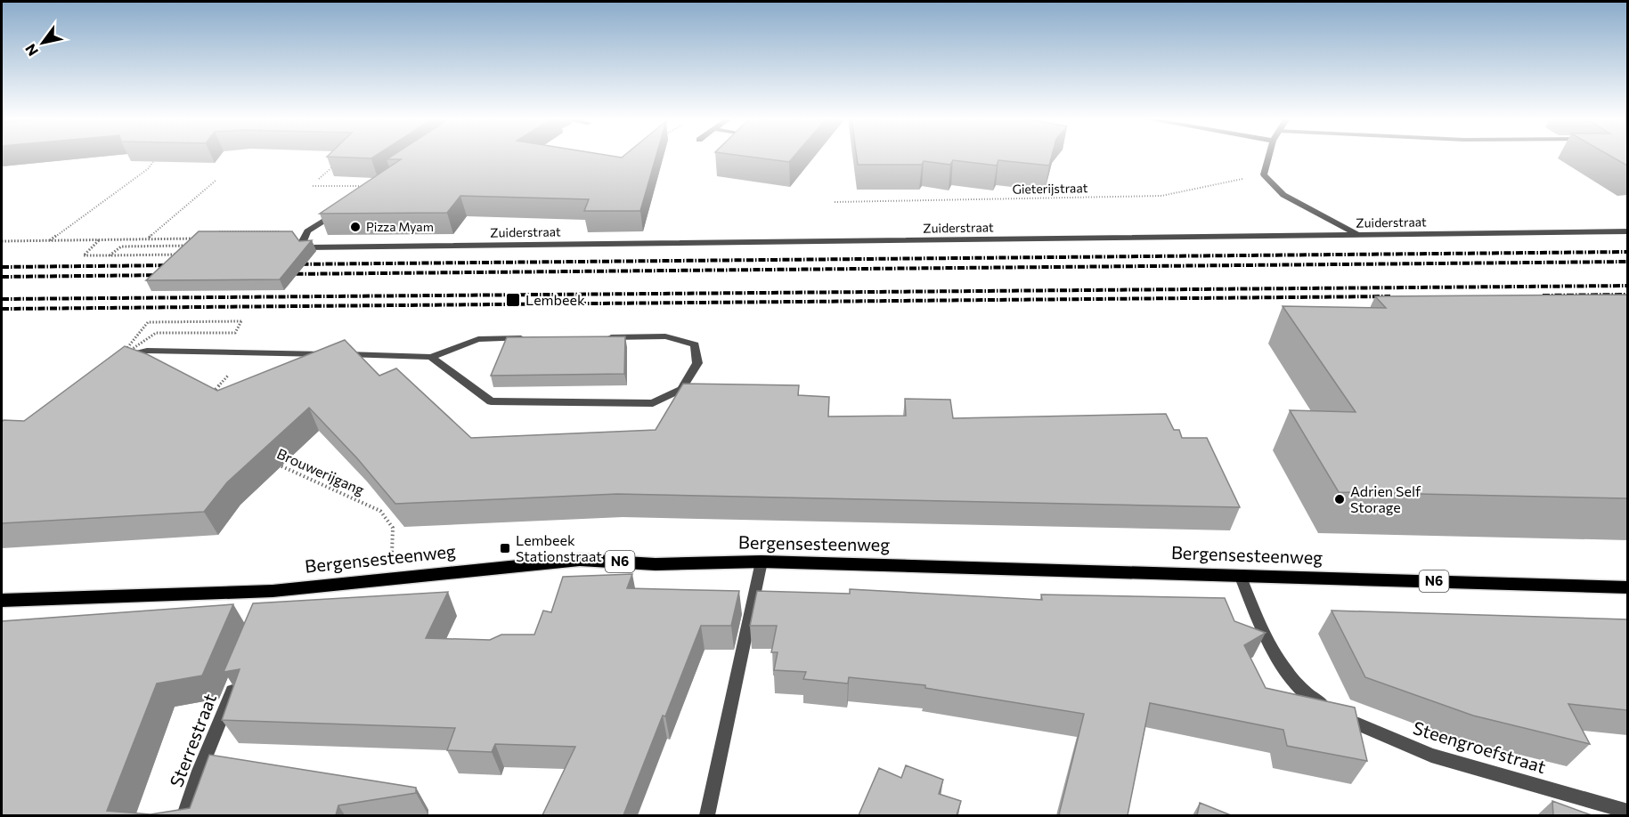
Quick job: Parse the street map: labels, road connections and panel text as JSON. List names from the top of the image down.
{
  "streets": {
    "main road": ["Bergensesteenweg", "N6"],
    "street": ["Zuiderstraat", "Sterrestraat", "Steengroefstraat"],
    "path": ["Gieterijstraat", "Brouwerijgang"]
  },
  "crossings": [
    ["Brouwerijgang", "Bergensesteenweg"],
    ["Bergensesteenweg", "Steengroefstraat"]
  ],
  "places": {
    "other": ["Pizza Myam", "Adrien Self Storage"],
    "transit": ["Lembeek", "Lembeek Stationstraat"]
  },
  "north": "bottom left"
}
